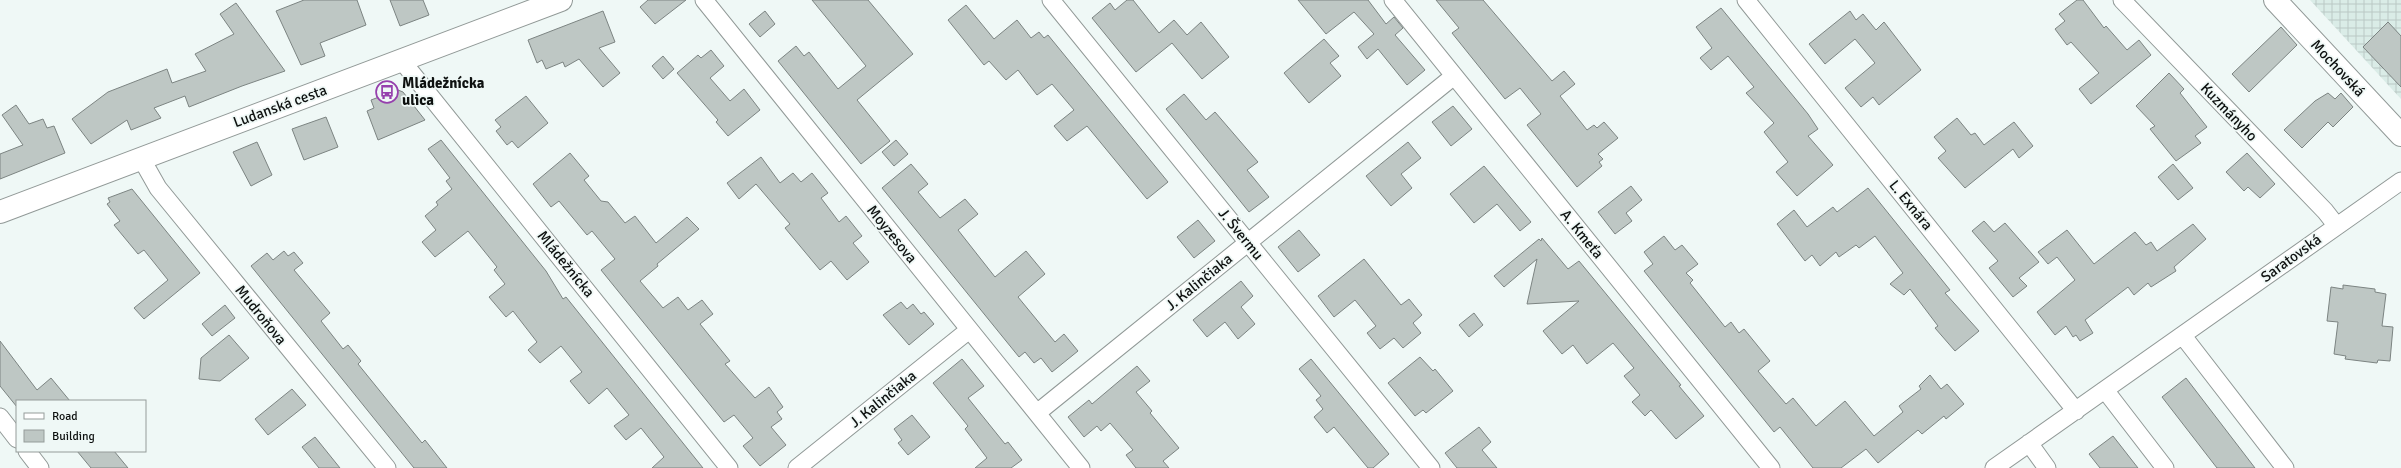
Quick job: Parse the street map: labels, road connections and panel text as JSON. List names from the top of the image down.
{
  "streets": {
    "street": [
      "Mochovská",
      "Ludanská cesta",
      "Kuzmányho",
      "L. Exnára",
      "Moyzesova",
      "J. Švermu",
      "A. Kmeťa",
      "Saratovská",
      "Mládežnícka",
      "J. Kalinčiaka",
      "Mudroňova"
    ]
  },
  "crossings": [
    ["Ludanská cesta", "Mládežnícka"],
    ["Ludanská cesta", "Mudroňova"],
    ["Kuzmányho", "Saratovská"],
    ["L. Exnára", "Saratovská"],
    ["Moyzesova", "J. Kalinčiaka"],
    ["J. Švermu", "J. Kalinčiaka"],
    ["A. Kmeťa", "J. Kalinčiaka"]
  ],
  "places": {
    "bus stop": ["Mládežnícka ulica"]
  },
  "legend": ["Road", "Building"]
}
